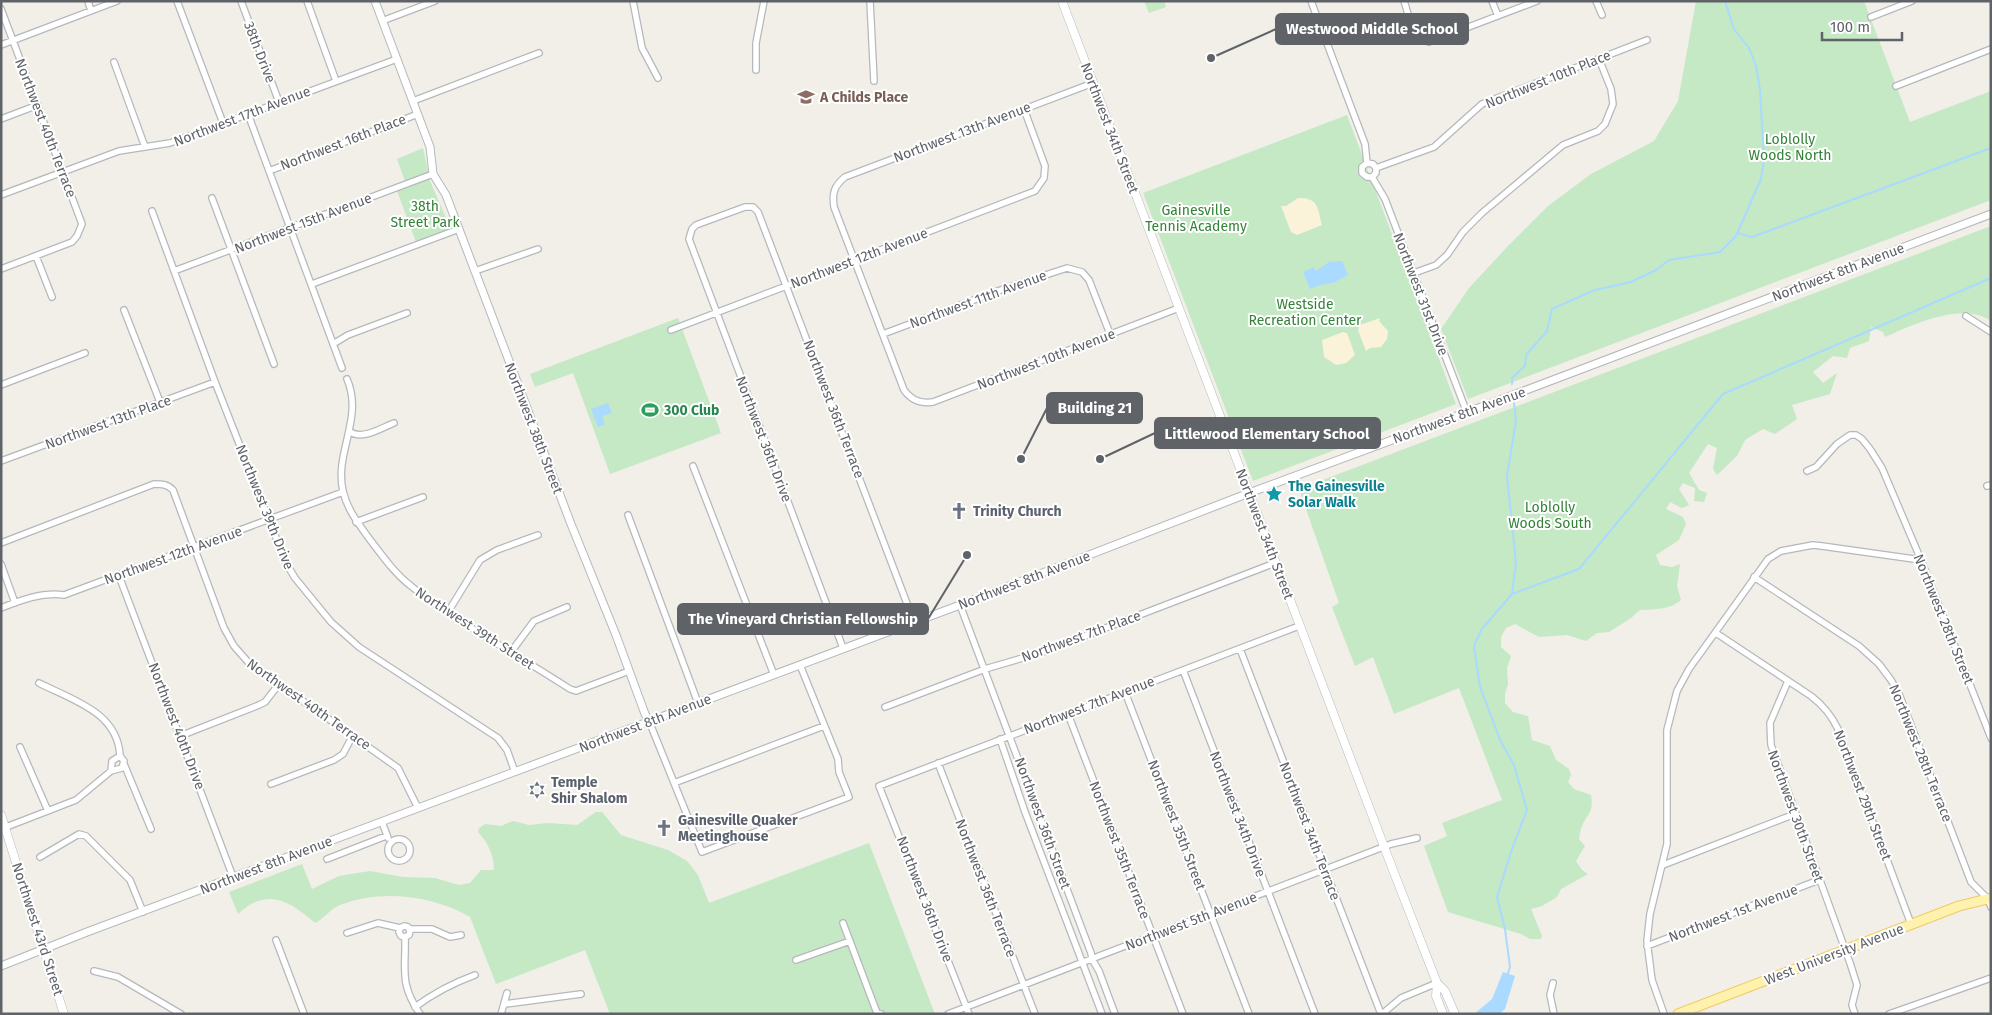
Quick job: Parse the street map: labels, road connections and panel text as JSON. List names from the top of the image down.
{
  "streets": {
    "main road": ["Northwest 34th Street", "Northwest 43rd Street", "West University Avenue"],
    "street": [
      "38th Drive",
      "Northwest 10th Place",
      "Northwest 17th Avenue",
      "Northwest 40th Terrace",
      "Northwest 13th Avenue",
      "Northwest 16th Place",
      "Northwest 15th Avenue",
      "Northwest 12th Avenue",
      "Northwest 8th Avenue",
      "Northwest 31st Drive",
      "Northwest 11th Avenue",
      "Northwest 10th Avenue",
      "Northwest 36th Terrace",
      "Northwest 13th Place",
      "Northwest 38th Street",
      "Northwest 36th Drive",
      "Northwest 39th Drive",
      "Northwest 28th Street",
      "Northwest 39th Street",
      "Northwest 7th Place",
      "Northwest 7th Avenue",
      "Northwest 40th Drive",
      "Northwest 28th Terrace",
      "Northwest 29th Street",
      "Northwest 34th Drive",
      "Northwest 30th Street",
      "Northwest 36th Street",
      "Northwest 35th Street",
      "Northwest 34th Terrace",
      "Northwest 35th Terrace",
      "Northwest 1st Avenue",
      "Northwest 5th Avenue"
    ]
  },
  "crossings": [
    ["38th Drive", "Northwest 17th Avenue"],
    ["Northwest 10th Place", "Northwest 31st Drive"],
    ["Northwest 17th Avenue", "Northwest 40th Terrace"],
    ["Northwest 17th Avenue", "Northwest 38th Street"],
    ["Northwest 40th Terrace", "Northwest 12th Avenue"],
    ["Northwest 40th Terrace", "Northwest 8th Avenue"],
    ["Northwest 34th Street", "Northwest 13th Avenue"],
    ["Northwest 34th Street", "Northwest 8th Avenue"],
    ["Northwest 34th Street", "Northwest 10th Avenue"],
    ["Northwest 34th Street", "Northwest 7th Place"],
    ["Northwest 34th Street", "Northwest 7th Avenue"],
    ["Northwest 34th Street", "Northwest 5th Avenue"],
    ["Northwest 13th Avenue", "Northwest 12th Avenue"],
    ["Northwest 16th Place", "Northwest 38th Street"],
    ["Northwest 15th Avenue", "Northwest 38th Street"],
    ["Northwest 15th Avenue", "Northwest 39th Drive"],
    ["Northwest 12th Avenue", "Northwest 36th Terrace"],
    ["Northwest 12th Avenue", "Northwest 36th Drive"],
    ["Northwest 12th Avenue", "Northwest 39th Drive"],
    ["Northwest 12th Avenue", "Northwest 39th Street"],
    ["Northwest 12th Avenue", "Northwest 40th Drive"],
    ["Northwest 8th Avenue", "Northwest 31st Drive"],
    ["Northwest 8th Avenue", "Northwest 36th Terrace"],
    ["Northwest 8th Avenue", "Northwest 38th Street"],
    ["Northwest 8th Avenue", "Northwest 36th Drive"],
    ["Northwest 8th Avenue", "Northwest 39th Drive"],
    ["Northwest 8th Avenue", "Northwest 40th Drive"],
    ["Northwest 8th Avenue", "Northwest 36th Street"],
    ["Northwest 8th Avenue", "Northwest 43rd Street"],
    ["Northwest 11th Avenue", "Northwest 10th Avenue"],
    ["Northwest 36th Terrace", "Northwest 36th Drive"],
    ["Northwest 36th Terrace", "Northwest 7th Avenue"],
    ["Northwest 36th Terrace", "Northwest 5th Avenue"],
    ["Northwest 13th Place", "Northwest 39th Drive"],
    ["Northwest 38th Street", "Northwest 39th Street"],
    ["Northwest 36th Drive", "Northwest 7th Avenue"],
    ["Northwest 36th Drive", "Northwest 5th Avenue"],
    ["Northwest 7th Place", "Northwest 36th Street"],
    ["Northwest 7th Avenue", "Northwest 34th Drive"],
    ["Northwest 7th Avenue", "Northwest 36th Street"],
    ["Northwest 7th Avenue", "Northwest 35th Street"],
    ["Northwest 7th Avenue", "Northwest 34th Terrace"],
    ["Northwest 7th Avenue", "Northwest 35th Terrace"],
    ["Northwest 28th Terrace", "West University Avenue"],
    ["Northwest 29th Street", "Northwest 30th Street"],
    ["Northwest 29th Street", "West University Avenue"],
    ["Northwest 34th Drive", "Northwest 5th Avenue"],
    ["Northwest 30th Street", "Northwest 1st Avenue"],
    ["Northwest 30th Street", "West University Avenue"],
    ["Northwest 36th Street", "Northwest 5th Avenue"],
    ["Northwest 35th Street", "Northwest 5th Avenue"],
    ["Northwest 34th Terrace", "Northwest 5th Avenue"],
    ["Northwest 35th Terrace", "Northwest 5th Avenue"]
  ],
  "parks": [
    "Loblolly Woods North",
    "38th Street Park",
    "Gainesville Tennis Academy",
    "Westside Recreation Center",
    "Loblolly Woods South"
  ],
  "places": {
    "other": [
      "Westwood Middle School",
      "Building 21",
      "Littlewood Elementary School",
      "The Vineyard Christian Fellowship"
    ],
    "school or university": ["A Childs Place"],
    "sports": ["300 Club"],
    "place": ["The Gainesville Solar Walk"],
    "church": ["Trinity Church", "Gainesville Quaker Meetinghouse"],
    "synagogue": ["Temple Shir Shalom"]
  },
  "scale_bar": "100 m"
}
